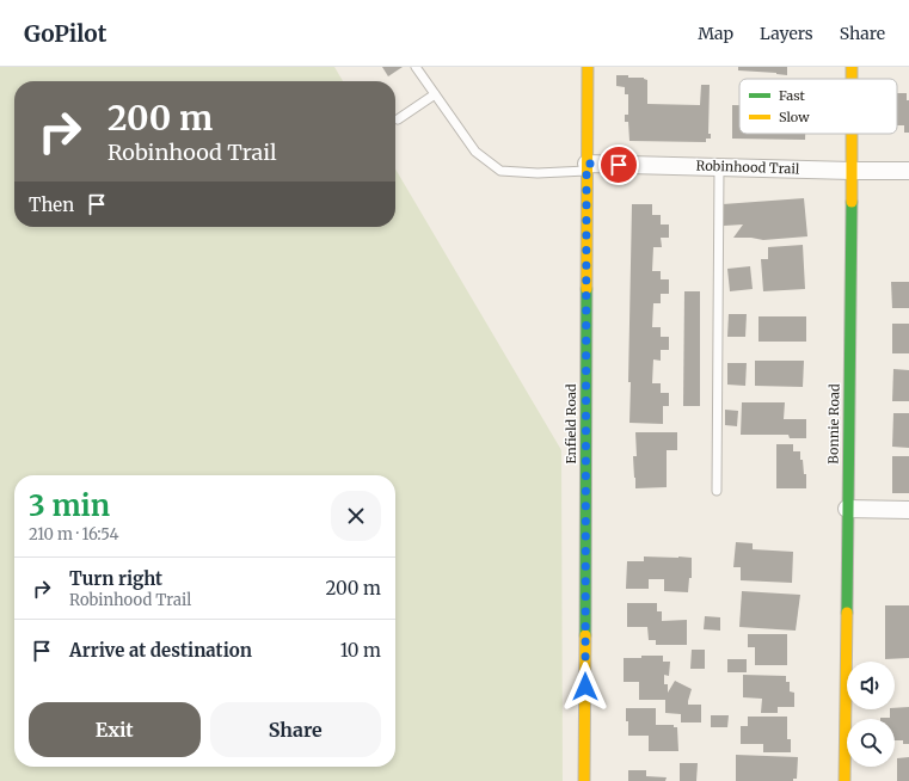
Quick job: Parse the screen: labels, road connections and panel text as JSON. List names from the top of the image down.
{
  "streets": {
    "street": ["Robinhood Trail", "Enfield Road", "Bonnie Road"]
  },
  "crossings": [
    ["Robinhood Trail", "Enfield Road"],
    ["Robinhood Trail", "Bonnie Road"]
  ],
  "legend": ["Fast", "Slow"],
  "page": {
    "header": "GoPilot",
    "nav": ["Map", "Layers", "Share"],
    "turn": ["200 m", "Robinhood Trail"],
    "then": "Then",
    "heading": ["3 min", "210 m · 16:54"],
    "list": [
      {
        "name": "Turn right",
        "note": "Robinhood Trail",
        "value": "200 m"
      },
      {
        "name": "Arrive at destination",
        "value": "10 m"
      }
    ],
    "buttons": ["Exit", "Share"]
  }
}
